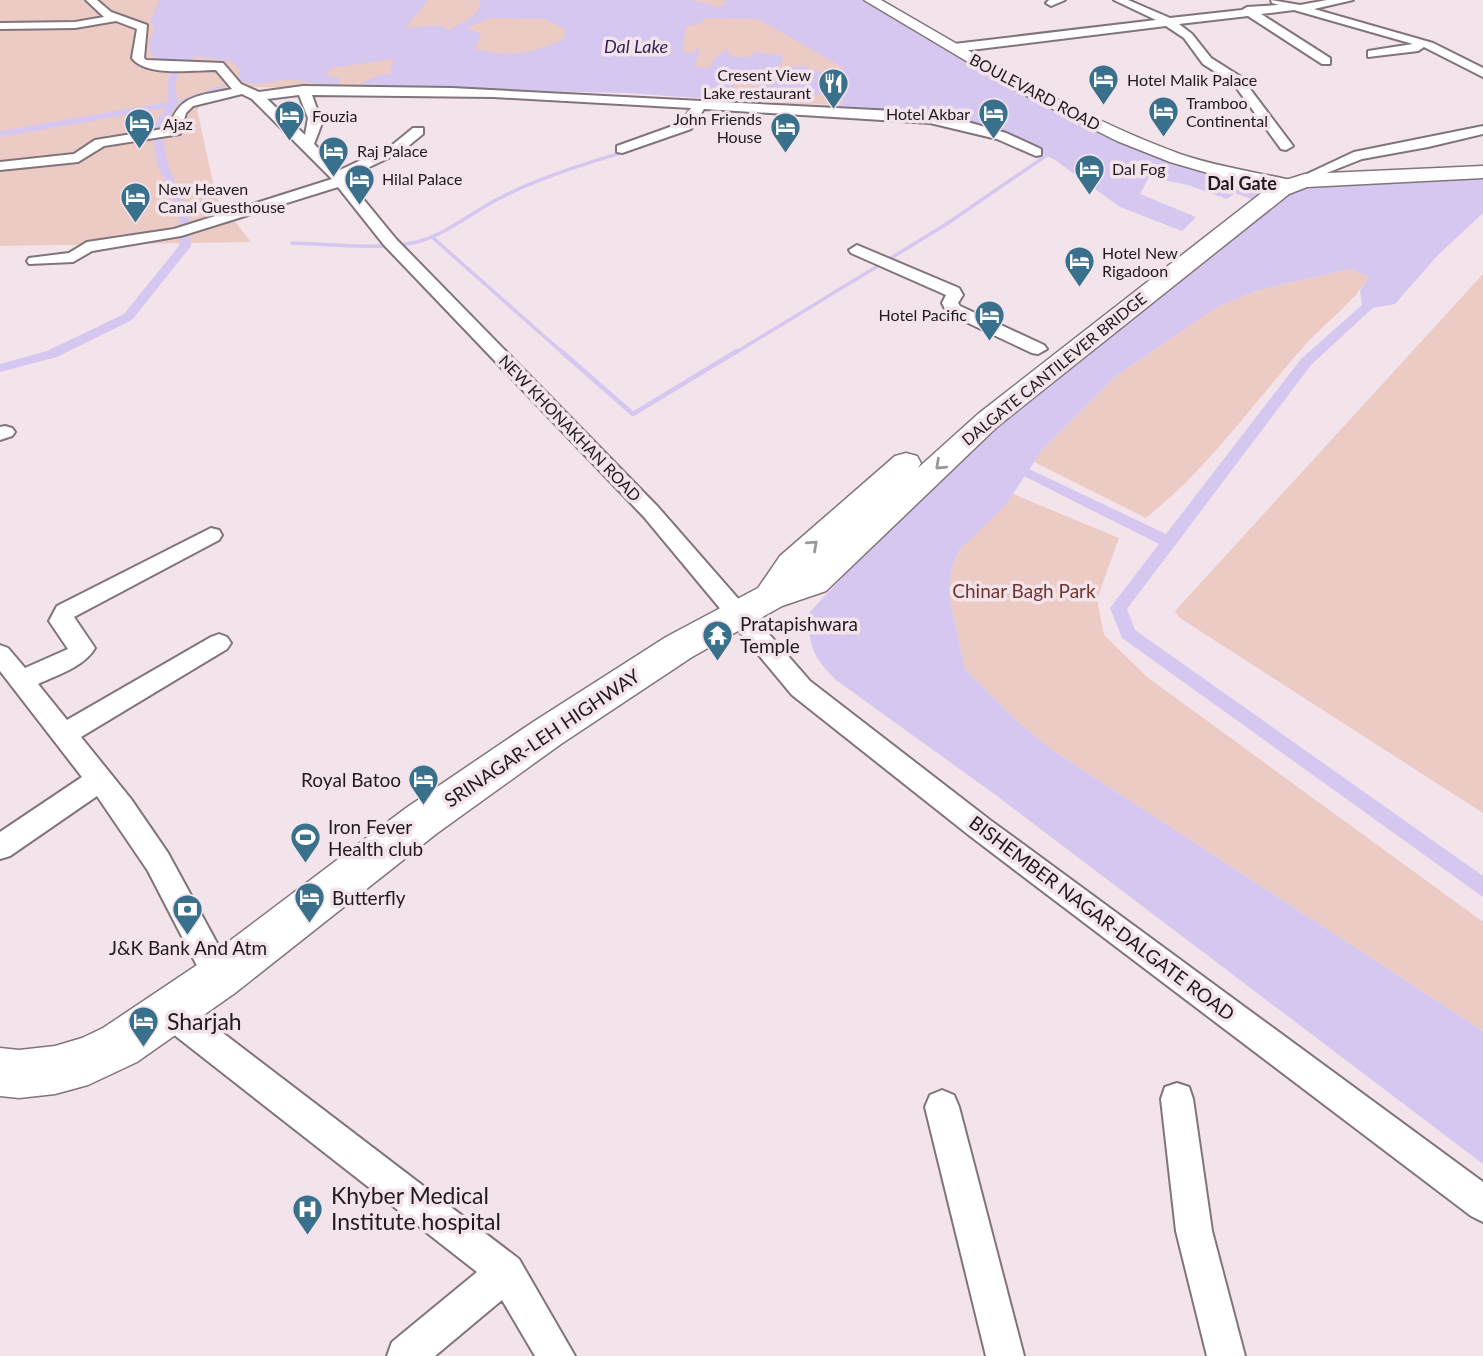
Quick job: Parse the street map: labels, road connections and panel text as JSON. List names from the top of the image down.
{
  "streets": {
    "highway": ["DALGATE CANTILEVER BRIDGE", "SRINAGAR-LEH HIGHWAY"],
    "main road": ["BOULEVARD ROAD"],
    "street": ["NEW KHONAKHAN ROAD", "BISHEMBER NAGAR-DALGATE ROAD"]
  },
  "crossings": [
    ["BOULEVARD ROAD", "DALGATE CANTILEVER BRIDGE"],
    ["DALGATE CANTILEVER BRIDGE", "NEW KHONAKHAN ROAD"],
    ["DALGATE CANTILEVER BRIDGE", "SRINAGAR-LEH HIGHWAY"],
    ["DALGATE CANTILEVER BRIDGE", "BISHEMBER NAGAR-DALGATE ROAD"],
    ["NEW KHONAKHAN ROAD", "SRINAGAR-LEH HIGHWAY"],
    ["NEW KHONAKHAN ROAD", "BISHEMBER NAGAR-DALGATE ROAD"],
    ["SRINAGAR-LEH HIGHWAY", "BISHEMBER NAGAR-DALGATE ROAD"]
  ],
  "districts": ["Dal Gate"],
  "water": ["Dal Lake"],
  "parks": ["Chinar Bagh Park"],
  "places": {
    "hotel": [
      "Hotel Malik Palace",
      "Tramboo Continental",
      "Hotel Akbar",
      "Fouzia",
      "Ajaz",
      "John Friends House",
      "Raj Palace",
      "Dal Fog",
      "Hilal Palace",
      "New Heaven Canal Guesthouse",
      "Hotel New Rigadoon",
      "Hotel Pacific",
      "Royal Batoo",
      "Butterfly",
      "Sharjah"
    ],
    "restaurant": ["Cresent View Lake restaurant"],
    "temple": ["Pratapishwara Temple"],
    "sports": ["Iron Fever Health club"],
    "bank": ["J&K Bank And Atm"],
    "hospital": ["Khyber Medical Institute hospital"]
  }
}
